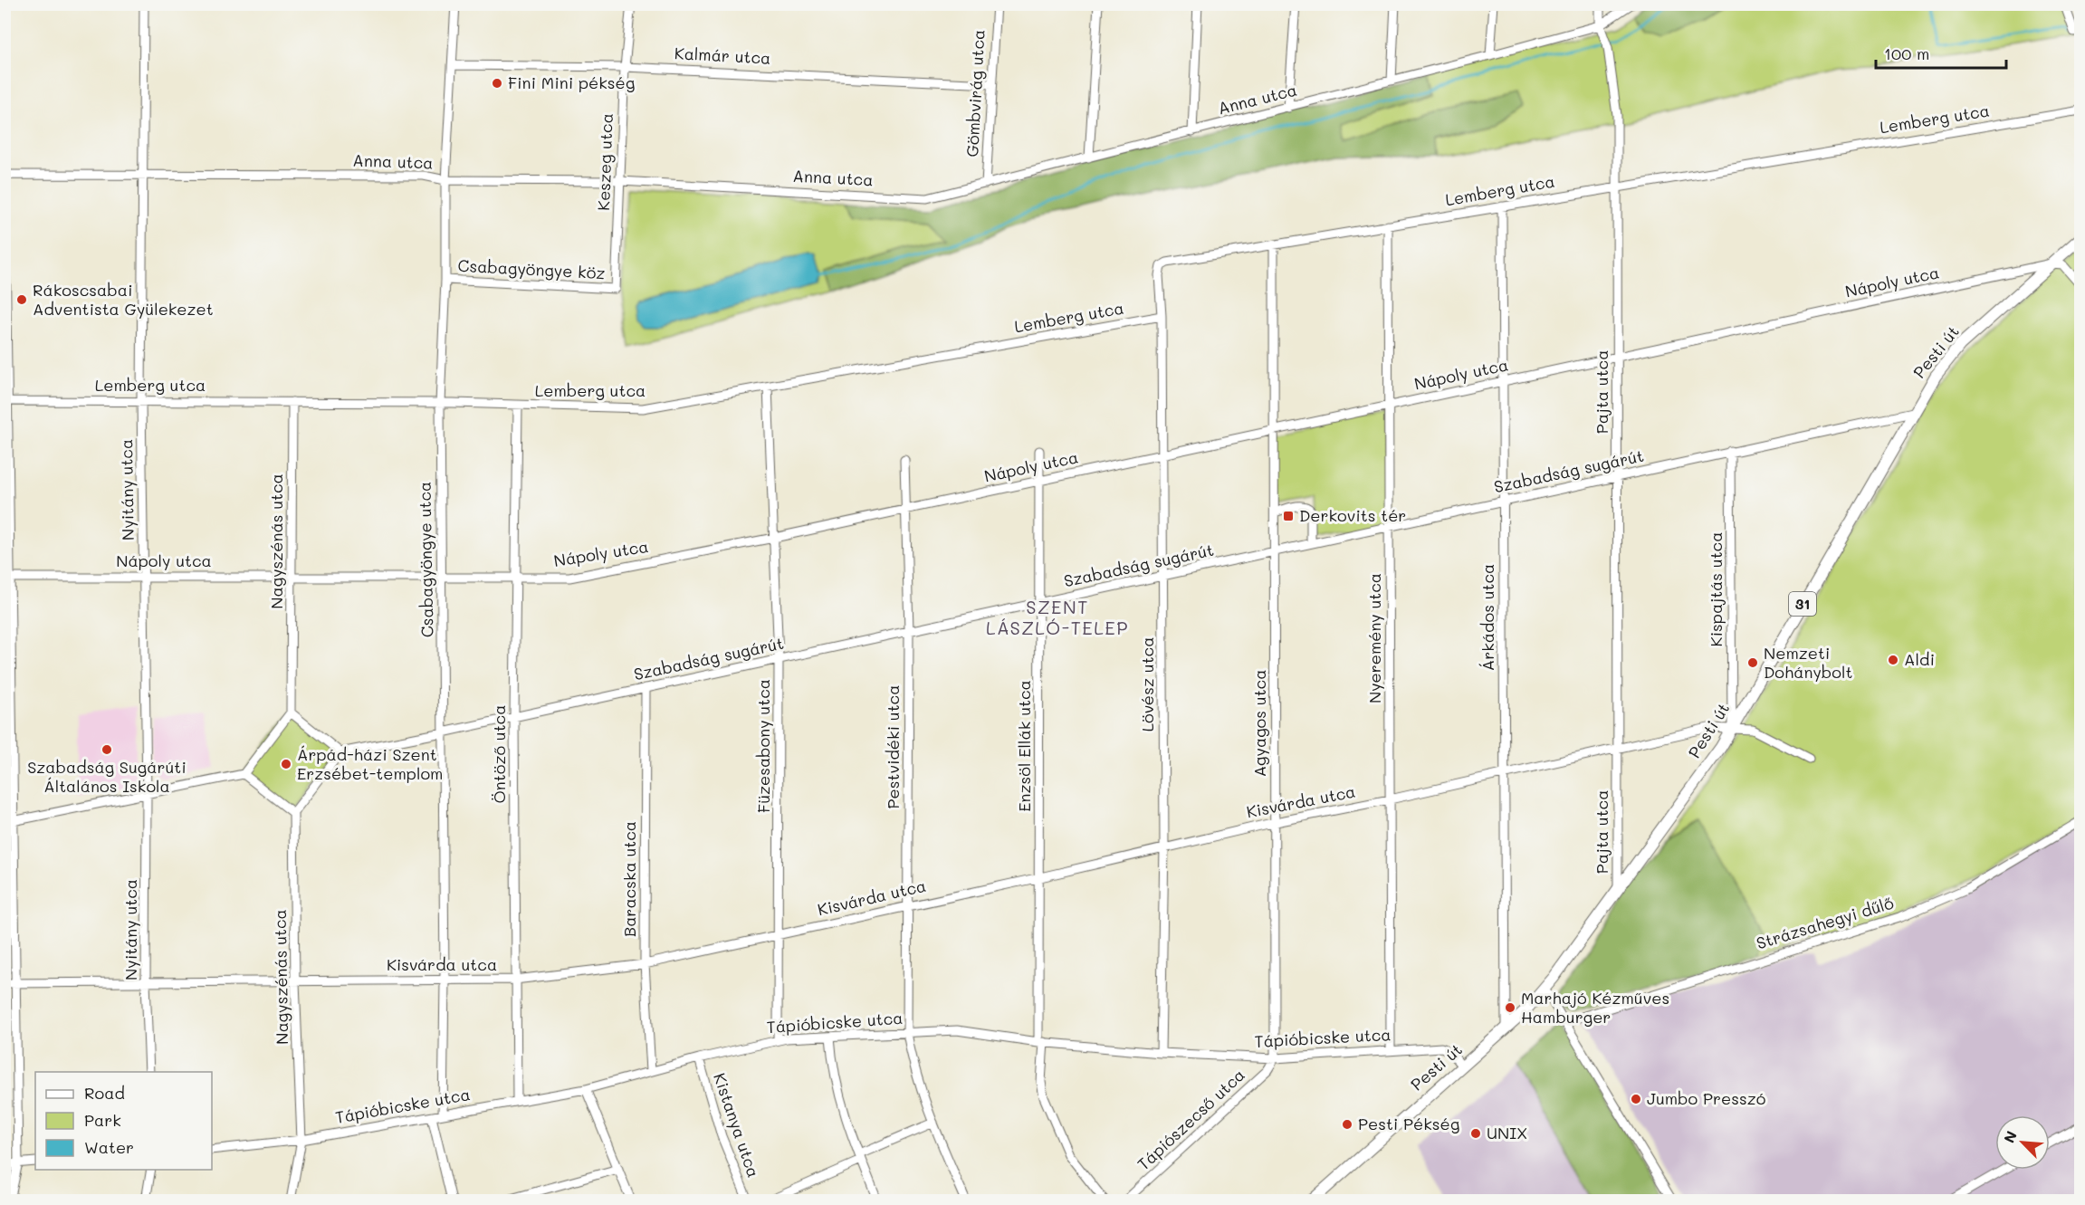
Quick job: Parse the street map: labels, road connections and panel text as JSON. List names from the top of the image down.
{
  "streets": {
    "main road": ["Pesti út", "31"],
    "street": [
      "Kalmár utca",
      "Gömbvirág utca",
      "Anna utca",
      "Lemberg utca",
      "Keszeg utca",
      "Csabagyöngye köz",
      "Nápoly utca",
      "Pajta utca",
      "Szabadság sugárút",
      "Nyitány utca",
      "Nagyszénás utca",
      "Csabagyöngye utca",
      "Kispajtás utca",
      "Árkádos utca",
      "Nyeremény utca",
      "Lövész utca",
      "Agyagos utca",
      "Füzesabony utca",
      "Enzsöl Ellák utca",
      "Pestvidéki utca",
      "Öntöző utca",
      "Kisvárda utca",
      "Baracska utca",
      "Strázsahegyi dűlő",
      "Tápióbicske utca",
      "Tápiószecső utca",
      "Kistanya utca"
    ]
  },
  "crossings": [
    ["Kalmár utca", "Gömbvirág utca"],
    ["Kalmár utca", "Keszeg utca"],
    ["Kalmár utca", "Csabagyöngye utca"],
    ["Gömbvirág utca", "Anna utca"],
    ["Anna utca", "Keszeg utca"],
    ["Anna utca", "Pajta utca"],
    ["Anna utca", "Nyitány utca"],
    ["Anna utca", "Csabagyöngye utca"],
    ["Lemberg utca", "Pajta utca"],
    ["Lemberg utca", "Nyitány utca"],
    ["Lemberg utca", "Nagyszénás utca"],
    ["Lemberg utca", "Csabagyöngye utca"],
    ["Lemberg utca", "Árkádos utca"],
    ["Lemberg utca", "Nyeremény utca"],
    ["Lemberg utca", "Lövész utca"],
    ["Lemberg utca", "Füzesabony utca"],
    ["Lemberg utca", "Öntöző utca"],
    ["Keszeg utca", "Csabagyöngye köz"],
    ["Csabagyöngye köz", "Csabagyöngye utca"],
    ["Nápoly utca", "Pesti út"],
    ["Nápoly utca", "Pajta utca"],
    ["Nápoly utca", "Nyitány utca"],
    ["Nápoly utca", "Nagyszénás utca"],
    ["Nápoly utca", "Csabagyöngye utca"],
    ["Nápoly utca", "Árkádos utca"],
    ["Nápoly utca", "Nyeremény utca"],
    ["Nápoly utca", "Lövész utca"],
    ["Nápoly utca", "Füzesabony utca"],
    ["Nápoly utca", "Enzsöl Ellák utca"],
    ["Nápoly utca", "Pestvidéki utca"],
    ["Nápoly utca", "Öntöző utca"],
    ["Pesti út", "Pajta utca"],
    ["Pesti út", "Szabadság sugárút"],
    ["Pesti út", "Kispajtás utca"],
    ["Pesti út", "Árkádos utca"],
    ["Pesti út", "Kisvárda utca"],
    ["Pesti út", "Tápióbicske utca"],
    ["Pajta utca", "Szabadság sugárút"],
    ["Pajta utca", "Kisvárda utca"],
    ["Szabadság sugárút", "Csabagyöngye utca"],
    ["Szabadság sugárút", "Kispajtás utca"],
    ["Szabadság sugárút", "Árkádos utca"],
    ["Szabadság sugárút", "Nyeremény utca"],
    ["Szabadság sugárút", "Lövész utca"],
    ["Szabadság sugárút", "Agyagos utca"],
    ["Szabadság sugárút", "Füzesabony utca"],
    ["Szabadság sugárút", "Enzsöl Ellák utca"],
    ["Szabadság sugárút", "Pestvidéki utca"],
    ["Szabadság sugárút", "Öntöző utca"],
    ["Szabadság sugárút", "Baracska utca"],
    ["Nyitány utca", "Kisvárda utca"],
    ["Nagyszénás utca", "Kisvárda utca"],
    ["Nagyszénás utca", "Tápióbicske utca"],
    ["Csabagyöngye utca", "Kisvárda utca"],
    ["Csabagyöngye utca", "Tápióbicske utca"],
    ["Kispajtás utca", "Kisvárda utca"],
    ["Árkádos utca", "Kisvárda utca"],
    ["Nyeremény utca", "Kisvárda utca"],
    ["Nyeremény utca", "Tápióbicske utca"],
    ["Lövész utca", "Kisvárda utca"],
    ["Lövész utca", "Tápióbicske utca"],
    ["Agyagos utca", "Kisvárda utca"],
    ["Agyagos utca", "Tápióbicske utca"],
    ["Agyagos utca", "Tápiószecső utca"],
    ["Füzesabony utca", "Kisvárda utca"],
    ["Füzesabony utca", "Tápióbicske utca"],
    ["Enzsöl Ellák utca", "Kisvárda utca"],
    ["Enzsöl Ellák utca", "Tápióbicske utca"],
    ["Pestvidéki utca", "Kisvárda utca"],
    ["Pestvidéki utca", "Tápióbicske utca"],
    ["Öntöző utca", "Kisvárda utca"],
    ["Öntöző utca", "Tápióbicske utca"],
    ["Kisvárda utca", "Baracska utca"],
    ["Baracska utca", "Tápióbicske utca"],
    ["Tápióbicske utca", "Tápiószecső utca"],
    ["Tápióbicske utca", "Kistanya utca"]
  ],
  "districts": ["SZENT LÁSZLÓ-TELEP"],
  "places": {
    "other": [
      "Fini Mini pékség",
      "Rákoscsabai Adventista Gyülekezet",
      "Aldi",
      "Nemzeti Dohánybolt",
      "Szabadság Sugárúti Általános Iskola",
      "Árpád-házi Szent Erzsébet-templom",
      "Marhajó Kézműves Hamburger",
      "Jumbo Presszó",
      "Pesti Pékség",
      "UNIX"
    ],
    "transit": ["Derkovits tér"]
  },
  "legend": ["Road", "Park", "Water"],
  "scale_bar": "100 m",
  "north": "top left"
}
